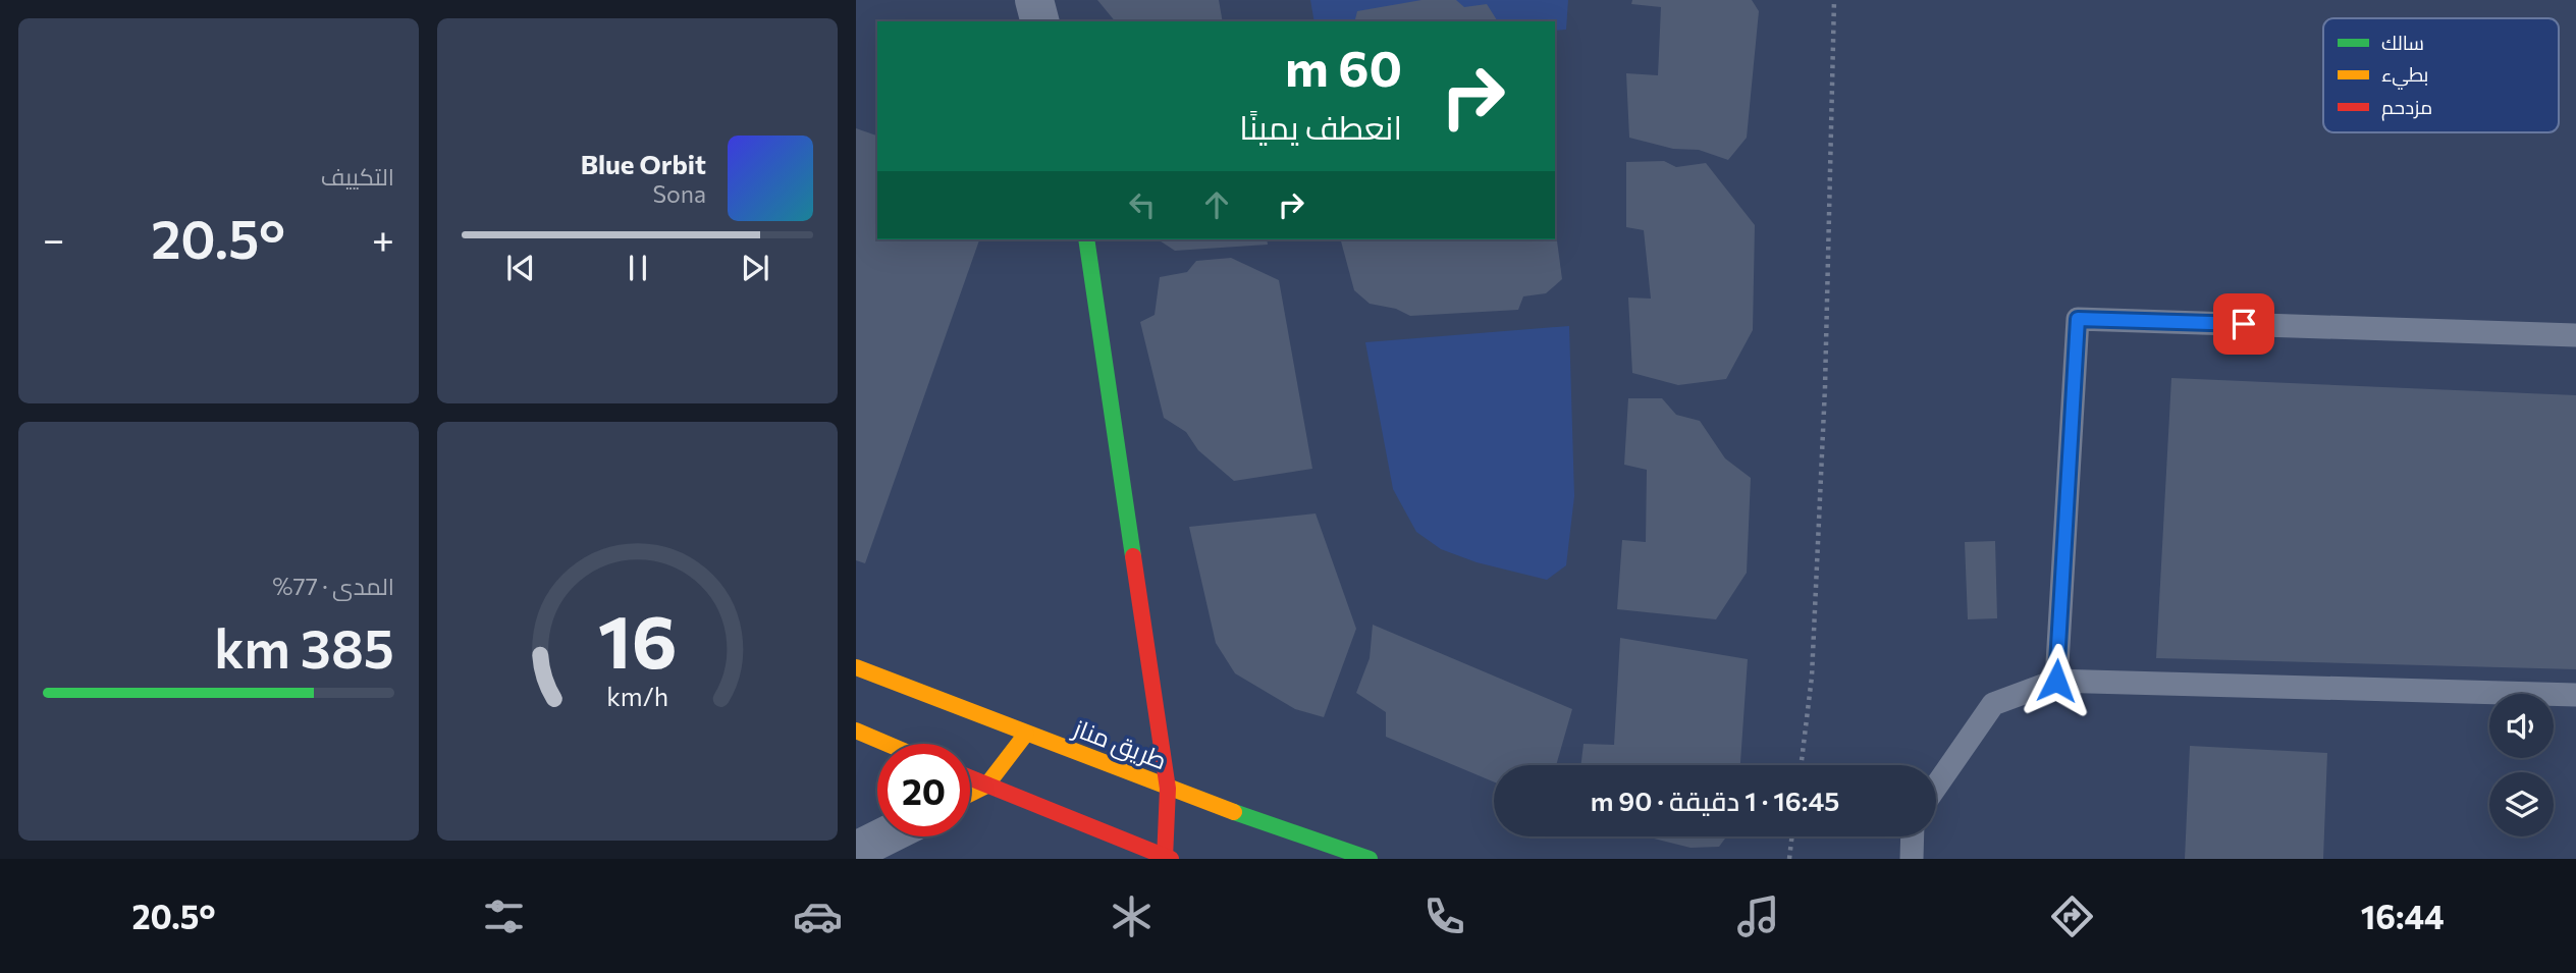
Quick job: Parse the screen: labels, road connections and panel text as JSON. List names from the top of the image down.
{
  "streets": {
    "main road": ["طريق مناز"]
  },
  "legend": ["سالك", "بطيء", "مزدحم"],
  "page": {
    "tile": [
      "التكييف",
      ["المدى · 77%", "385 km"]
    ],
    "turn": ["60 m", "انعطف يمينًا"],
    "song": ["Blue Orbit", "Sona"],
    "heat": ["−", "20.5°", "+"],
    "limit": "20",
    "trip": "16:45 · 1 دقيقة · 90 m",
    "tabs": ["16:44", "20.5°"],
    "gauge": ["16", "km/h"]
  }
}
